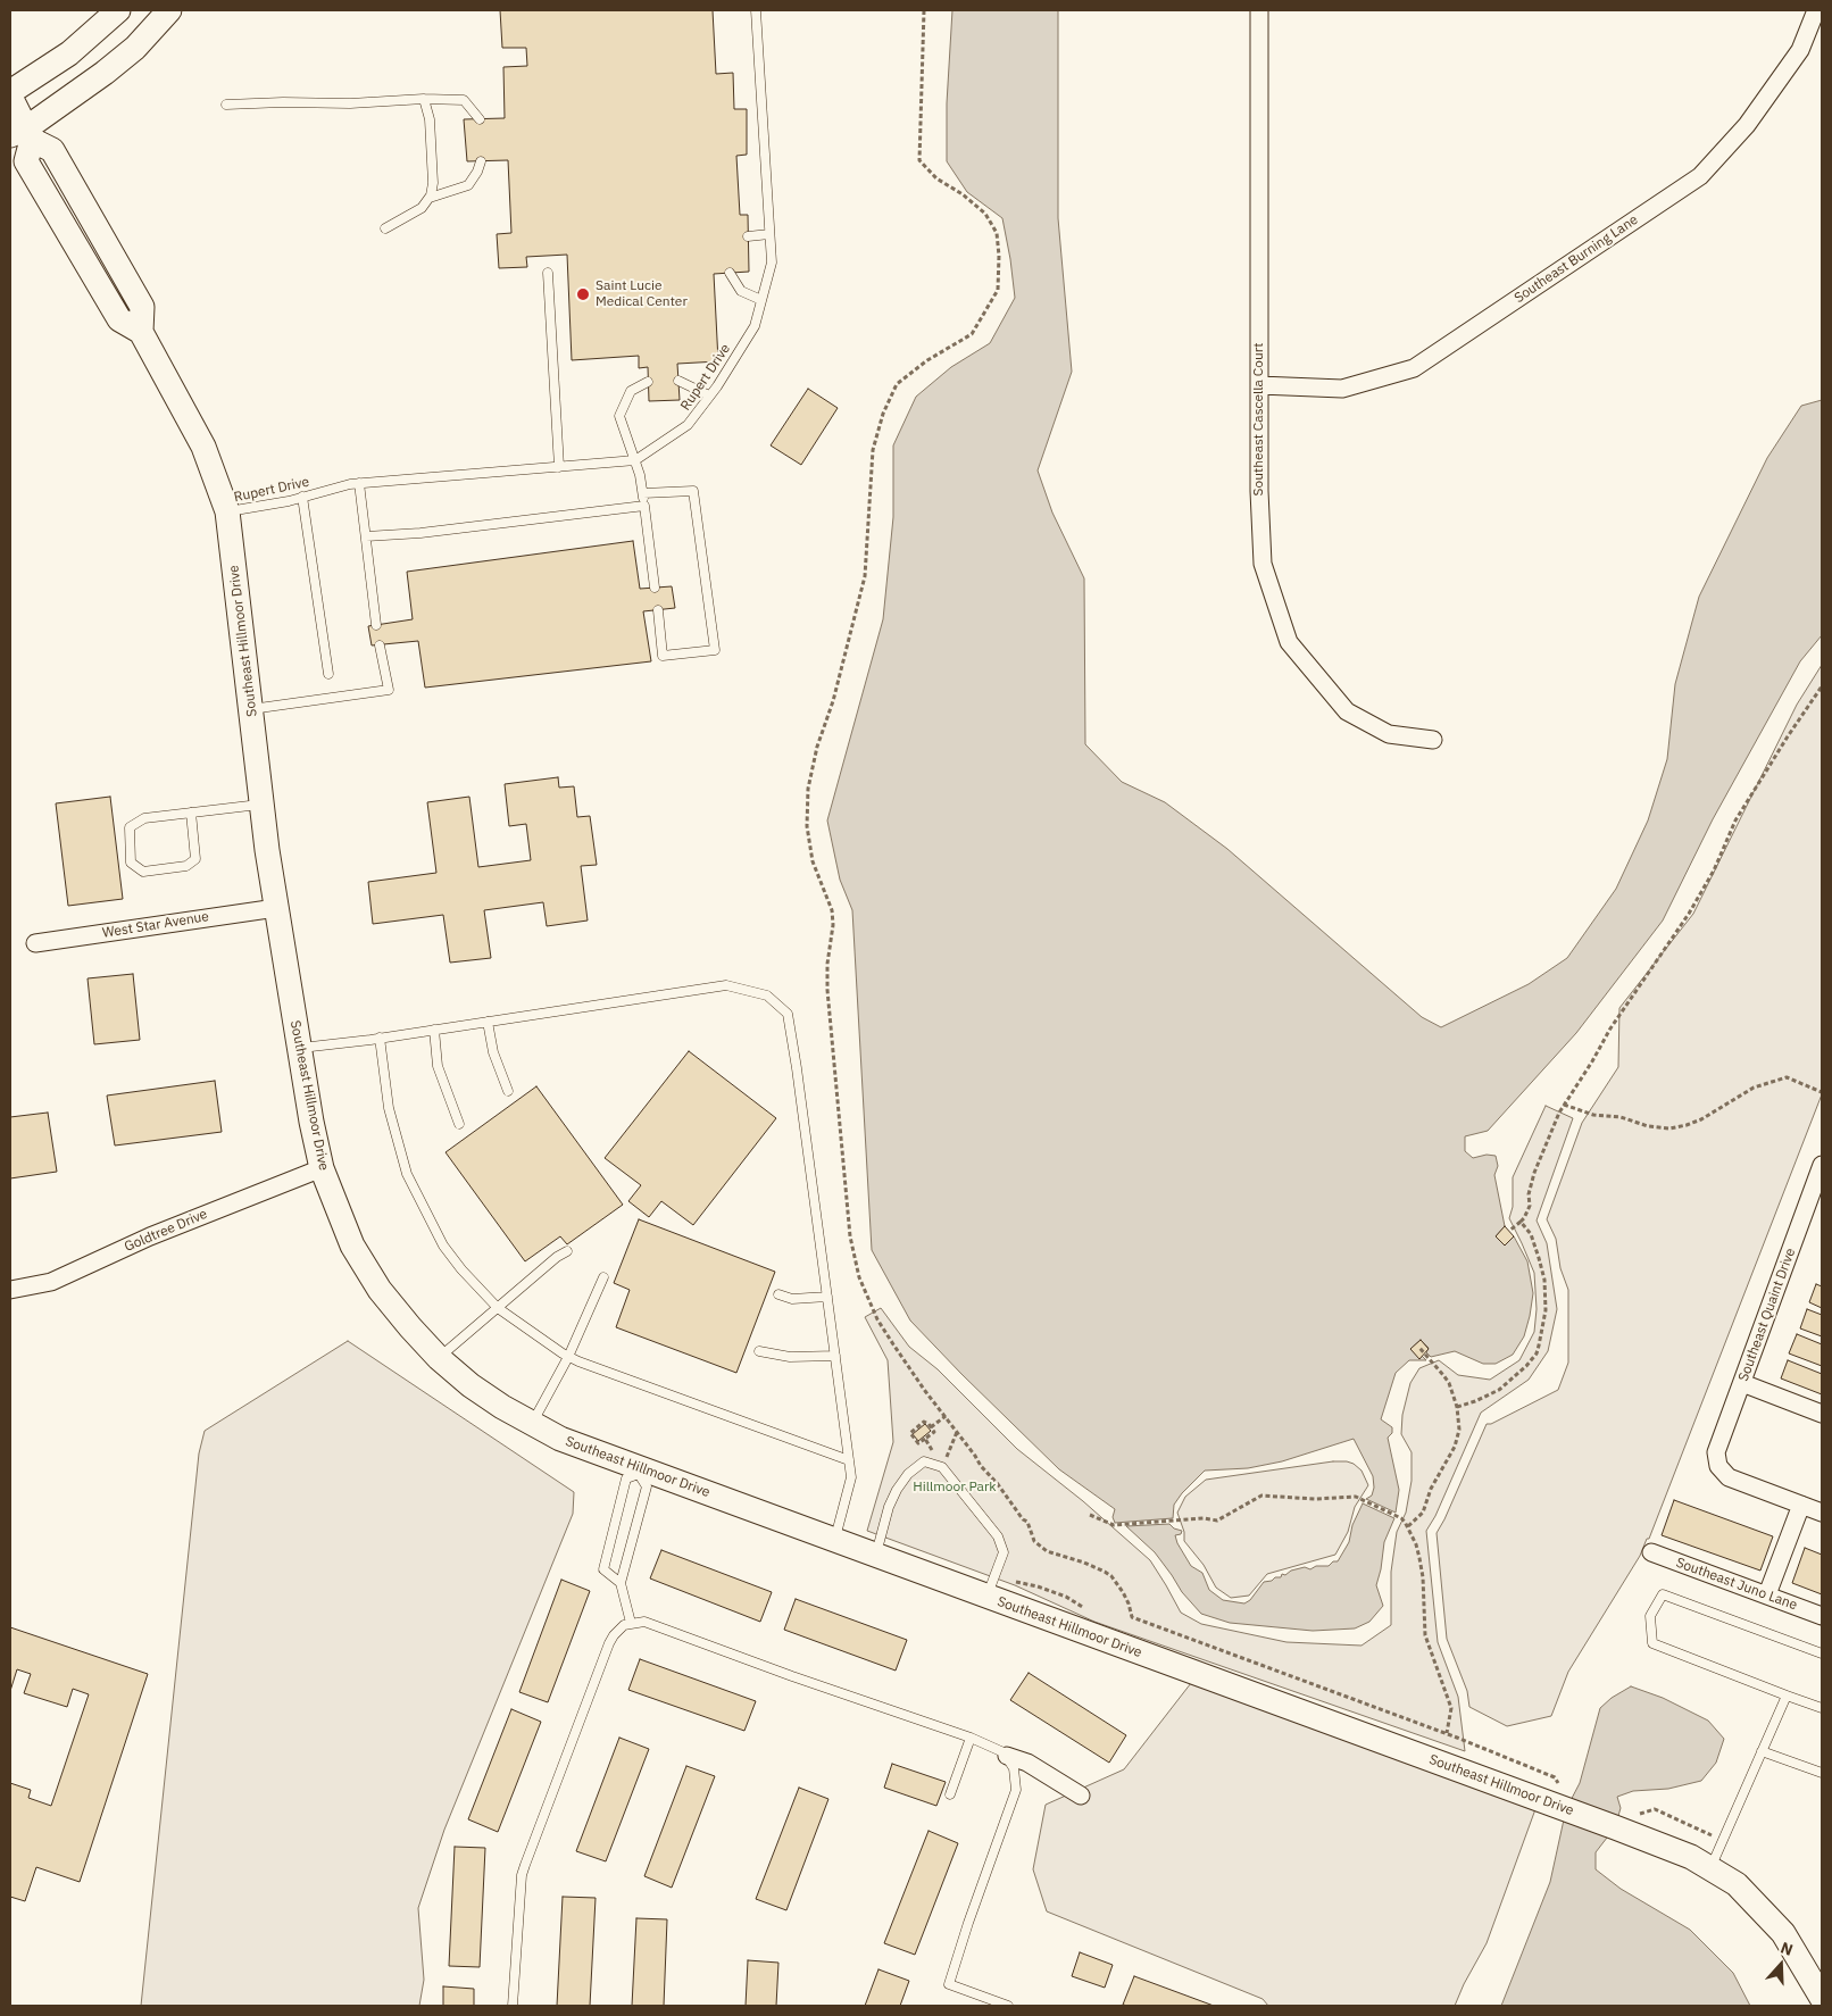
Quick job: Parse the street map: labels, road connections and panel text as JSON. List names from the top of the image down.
{
  "streets": {
    "street": [
      "Southeast Burning Lane",
      "Southeast Cascella Court",
      "Southeast Hillmoor Drive",
      "West Star Avenue",
      "Goldtree Drive",
      "Southeast Quaint Drive",
      "Southeast Juno Lane"
    ],
    "lane": ["Rupert Drive"]
  },
  "crossings": [
    ["Southeast Burning Lane", "Southeast Cascella Court"],
    ["Rupert Drive", "Southeast Hillmoor Drive"],
    ["Southeast Hillmoor Drive", "West Star Avenue"],
    ["Southeast Hillmoor Drive", "Goldtree Drive"]
  ],
  "parks": ["Hillmoor Park"],
  "places": ["Saint Lucie Medical Center"],
  "north": "top"
}
